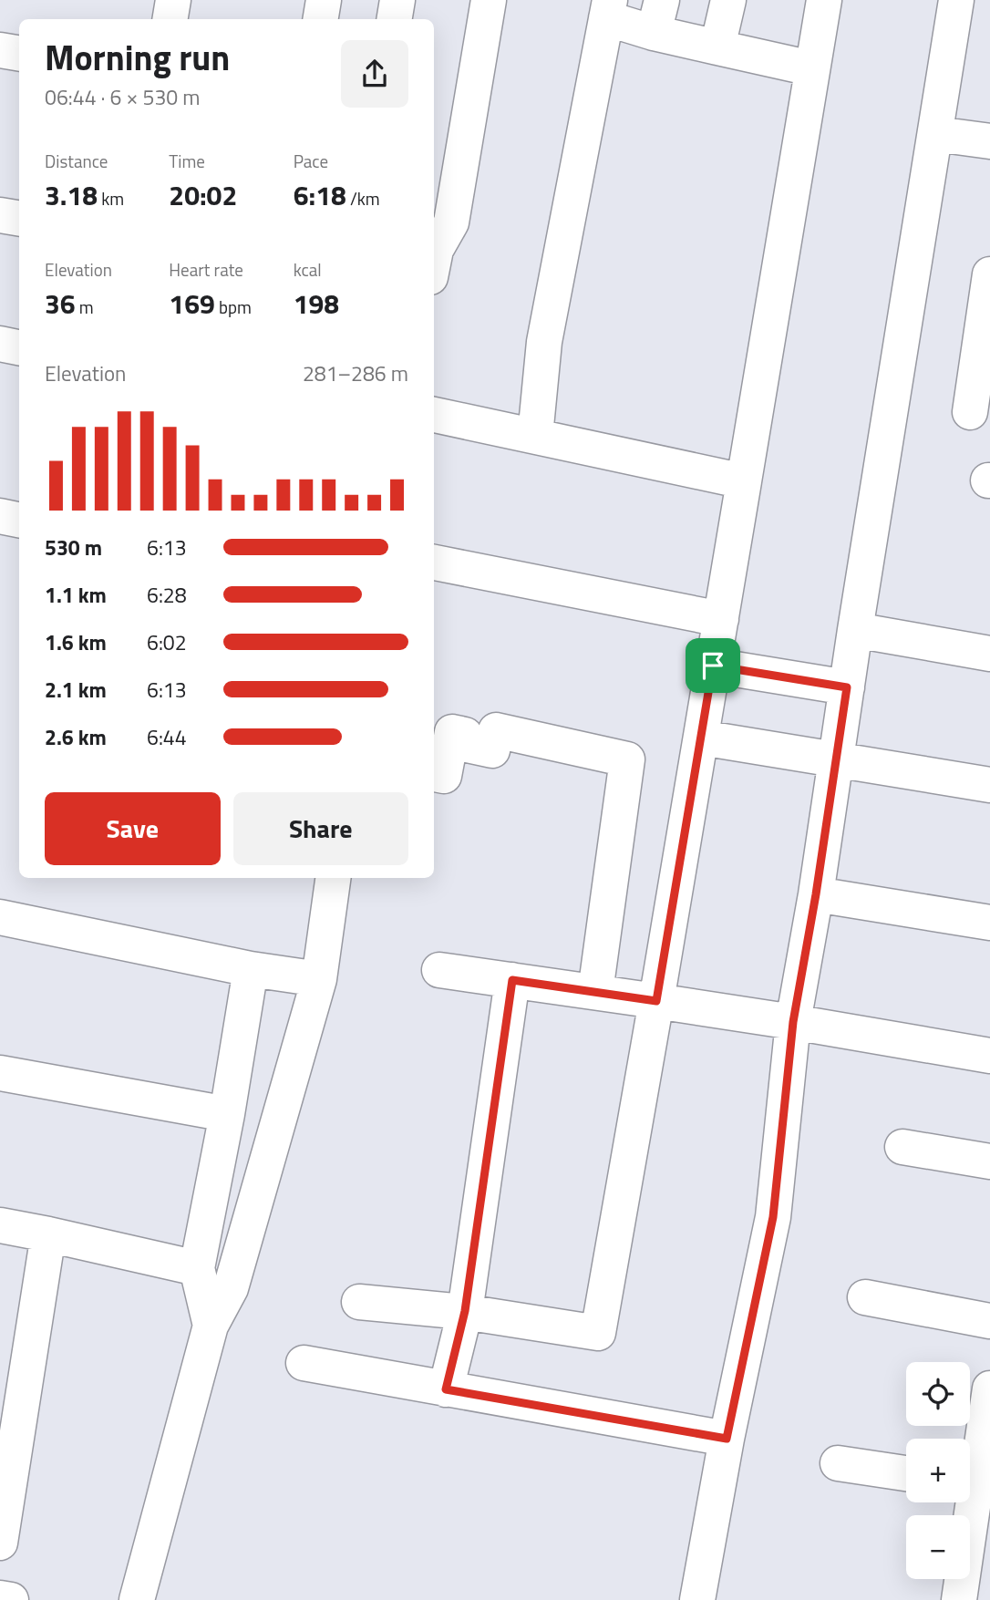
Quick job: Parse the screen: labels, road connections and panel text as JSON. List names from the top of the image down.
{
  "page": {
    "heading": ["Morning run", "06:44 · 6 × 530 m"],
    "stats": [
      ["Distance", "3.18 km"],
      ["Time", "20:02"],
      ["Pace", "6:18 /km"],
      ["Elevation", "36 m"],
      ["Heart rate", "169 bpm"],
      ["kcal", "198"]
    ],
    "chart": ["Elevation", "281–286 m"],
    "list": [
      {
        "name": "530 m",
        "note": "6:13"
      },
      {
        "name": "1.1 km",
        "note": "6:28"
      },
      {
        "name": "1.6 km",
        "note": "6:02"
      },
      {
        "name": "2.1 km",
        "note": "6:13"
      },
      {
        "name": "2.6 km",
        "note": "6:44"
      }
    ],
    "buttons": ["Save", "Share"],
    "map_buttons": ["+", "−"]
  }
}
